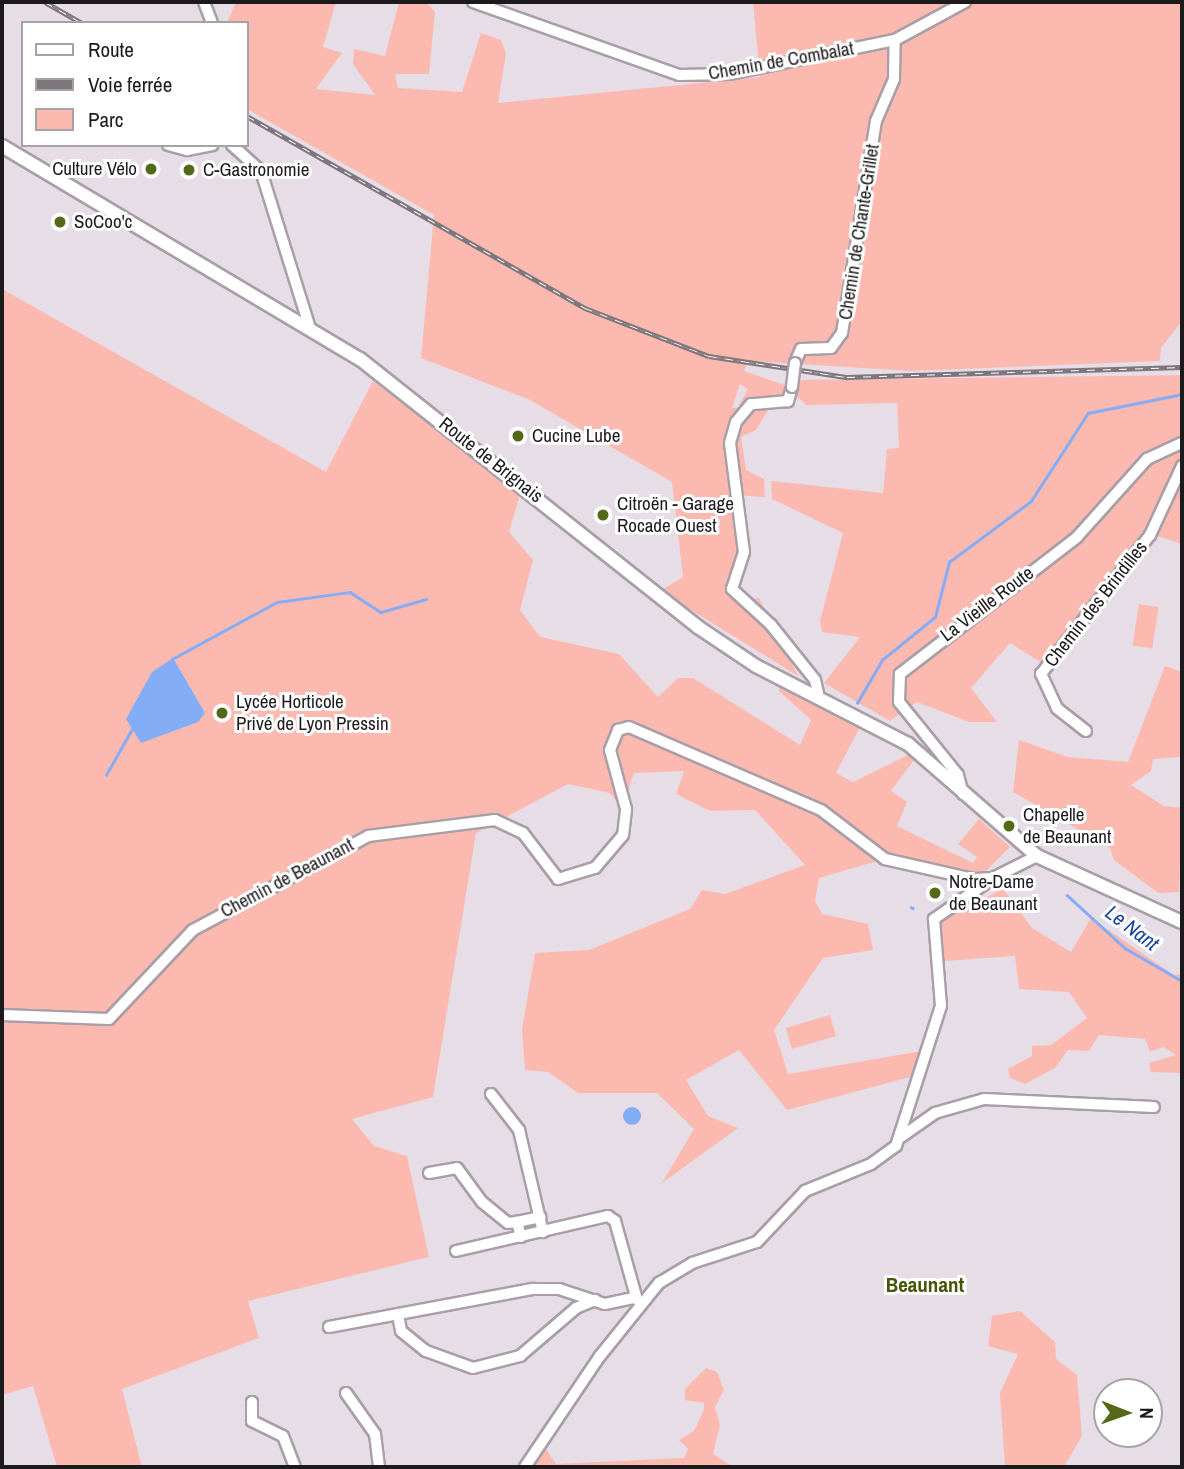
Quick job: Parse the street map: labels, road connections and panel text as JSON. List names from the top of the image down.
{
  "streets": {
    "main road": ["Route de Brignais"],
    "street": [
      "Chemin de Combalat",
      "Chemin de Chante-Grillet",
      "La Vieille Route",
      "Chemin des Brindilles",
      "Chemin de Beaunant"
    ]
  },
  "crossings": [
    ["Chemin de Combalat", "Chemin de Chante-Grillet"],
    ["Chemin de Chante-Grillet", "Route de Brignais"],
    ["Route de Brignais", "La Vieille Route"],
    ["Route de Brignais", "Chemin de Beaunant"]
  ],
  "districts": ["Beaunant"],
  "water": ["Le Nant"],
  "places": [
    "Culture Vélo",
    "C-Gastronomie",
    "SoCoo'c",
    "Cucine Lube",
    "Citroën - Garage Rocade Ouest",
    "Lycée Horticole Privé de Lyon Pressin",
    "Chapelle de Beaunant",
    "Notre-Dame de Beaunant"
  ],
  "legend": ["Route", "Voie ferrée", "Parc"],
  "north": "right"
}
